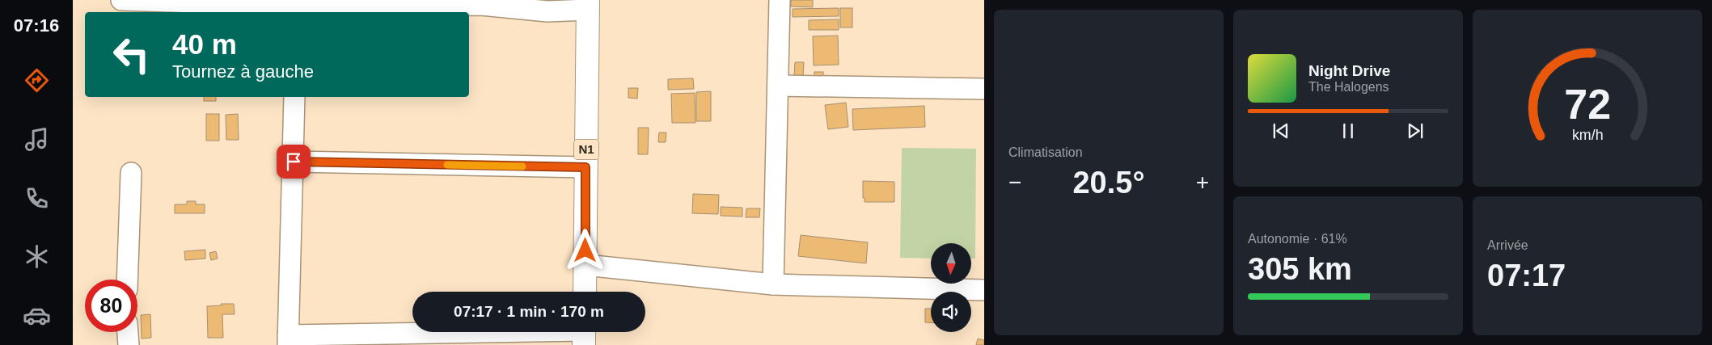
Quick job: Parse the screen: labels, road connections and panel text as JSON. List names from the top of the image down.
{
  "streets": {
    "highway": ["N1"]
  },
  "north": "bottom",
  "page": {
    "tabs": "07:16",
    "tile": [
      "Climatisation",
      ["Autonomie · 61%", "305 km"],
      ["Arrivée", "07:17"]
    ],
    "turn": ["40 m", "Tournez à gauche"],
    "song": ["Night Drive", "The Halogens"],
    "heat": ["−", "20.5°", "+"],
    "limit": "80",
    "trip": "07:17 · 1 min · 170 m",
    "gauge": ["72", "km/h"]
  }
}
